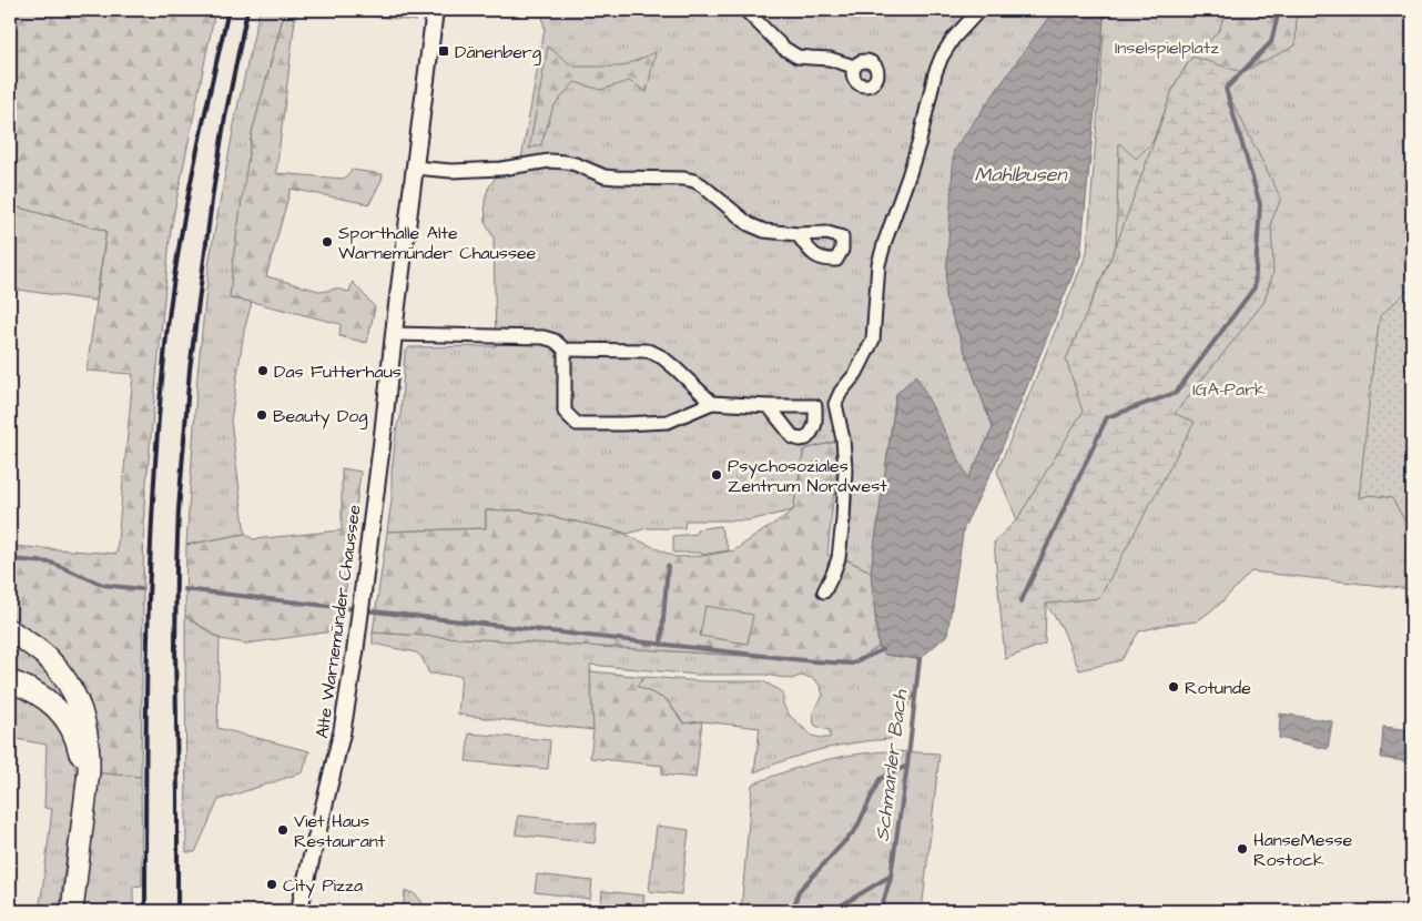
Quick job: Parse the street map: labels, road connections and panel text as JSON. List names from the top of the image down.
{
  "streets": {
    "street": ["Alte Warnemünder Chaussee"]
  },
  "water": ["Mahlbusen", "Schmarler Bach"],
  "parks": ["Inselspielplatz", "IGA-Park"],
  "places": {
    "transit": ["Dänenberg"],
    "other": [
      "Sporthalle Alte Warnemünder Chaussee",
      "Das Futterhaus",
      "Beauty Dog",
      "Psychosoziales Zentrum Nordwest",
      "Rotunde",
      "Viet Haus Restaurant",
      "HanseMesse Rostock",
      "City Pizza"
    ]
  }
}
